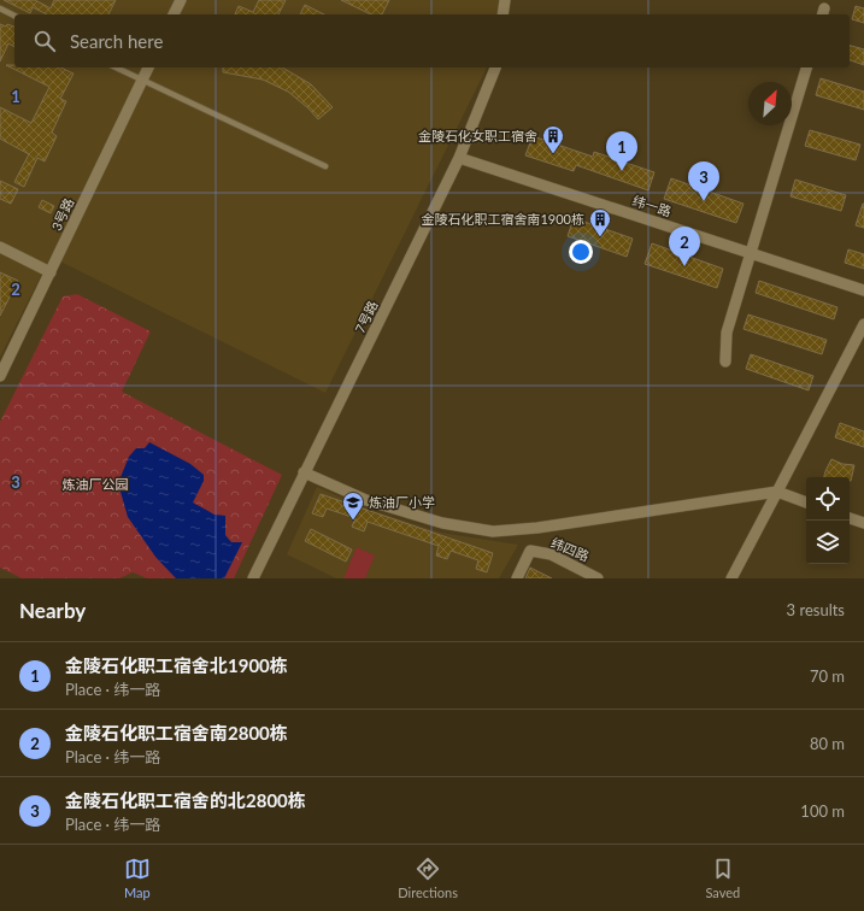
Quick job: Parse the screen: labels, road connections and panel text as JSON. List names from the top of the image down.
{
  "streets": {
    "street": [
      "纬一路",
      "3号路",
      "7号路",
      "纬四路"
    ]
  },
  "crossings": [
    ["纬一路", "7号路"]
  ],
  "parks": ["炼油厂公园"],
  "places": {
    "building": ["金陵石化女职工宿舍", "金陵石化职工宿舍南1900栋"],
    "school or university": ["炼油厂小学"]
  },
  "north": "top right",
  "page": {
    "search": "Search here",
    "pins": ["1", "3", "2"],
    "heading": ["Nearby", "3 results"],
    "list": [
      {
        "mark": "1",
        "name": "金陵石化职工宿舍北1900栋",
        "note": "Place · 纬一路",
        "value": "70 m"
      },
      {
        "mark": "2",
        "name": "金陵石化职工宿舍南2800栋",
        "note": "Place · 纬一路",
        "value": "80 m"
      },
      {
        "mark": "3",
        "name": "金陵石化职工宿舍的北2800栋",
        "note": "Place · 纬一路",
        "value": "100 m"
      }
    ],
    "nav": ["Map", "Directions", "Saved"]
  },
  "grid": {
    "rows": ["1", "2", "3"]
  }
}
